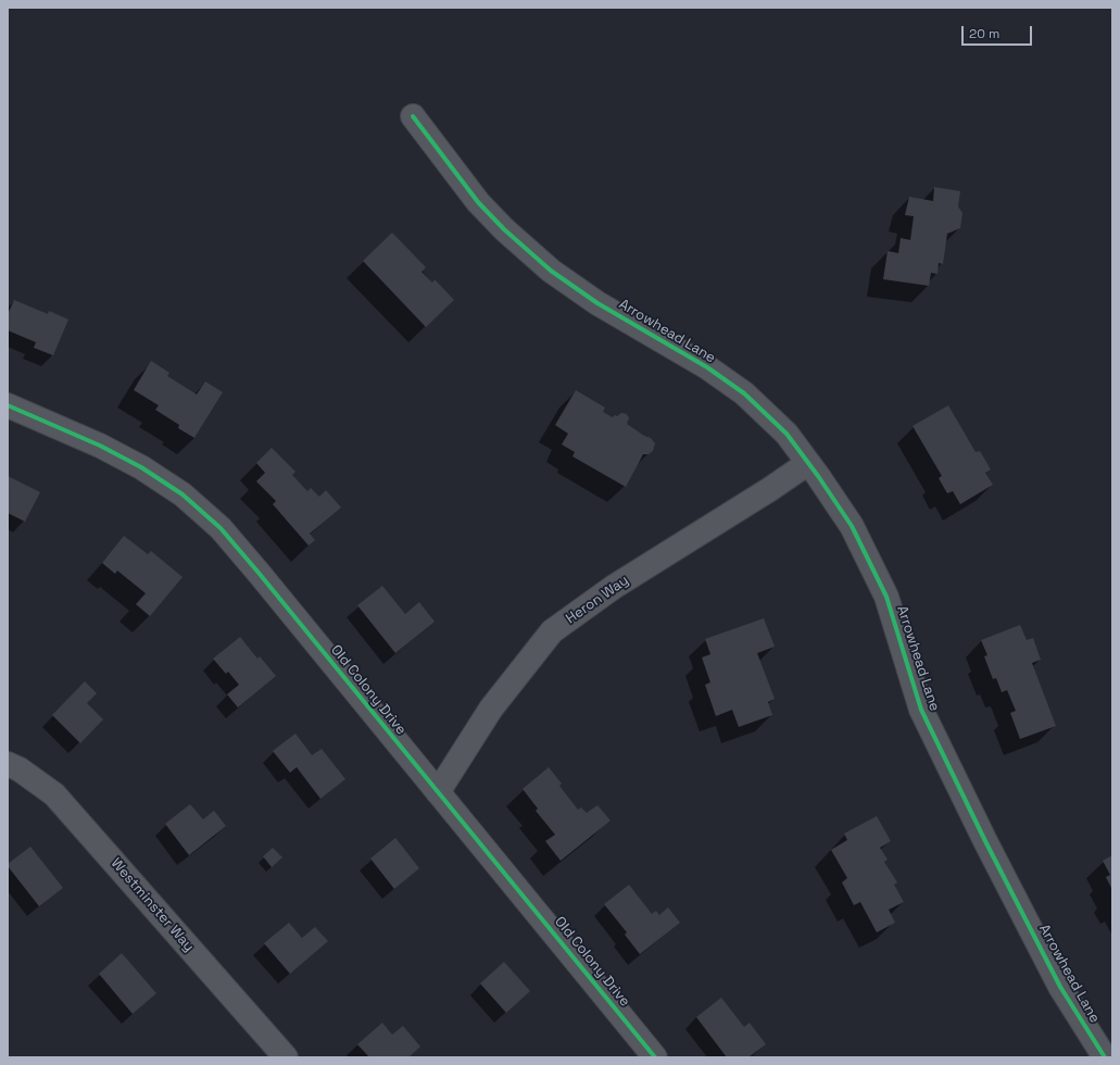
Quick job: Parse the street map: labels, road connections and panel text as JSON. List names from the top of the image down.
{
  "streets": {
    "street": [
      "Arrowhead Lane",
      "Heron Way",
      "Old Colony Drive",
      "Westminster Way"
    ]
  },
  "crossings": [
    ["Arrowhead Lane", "Heron Way"],
    ["Heron Way", "Old Colony Drive"]
  ],
  "scale_bar": "20 m"
}
